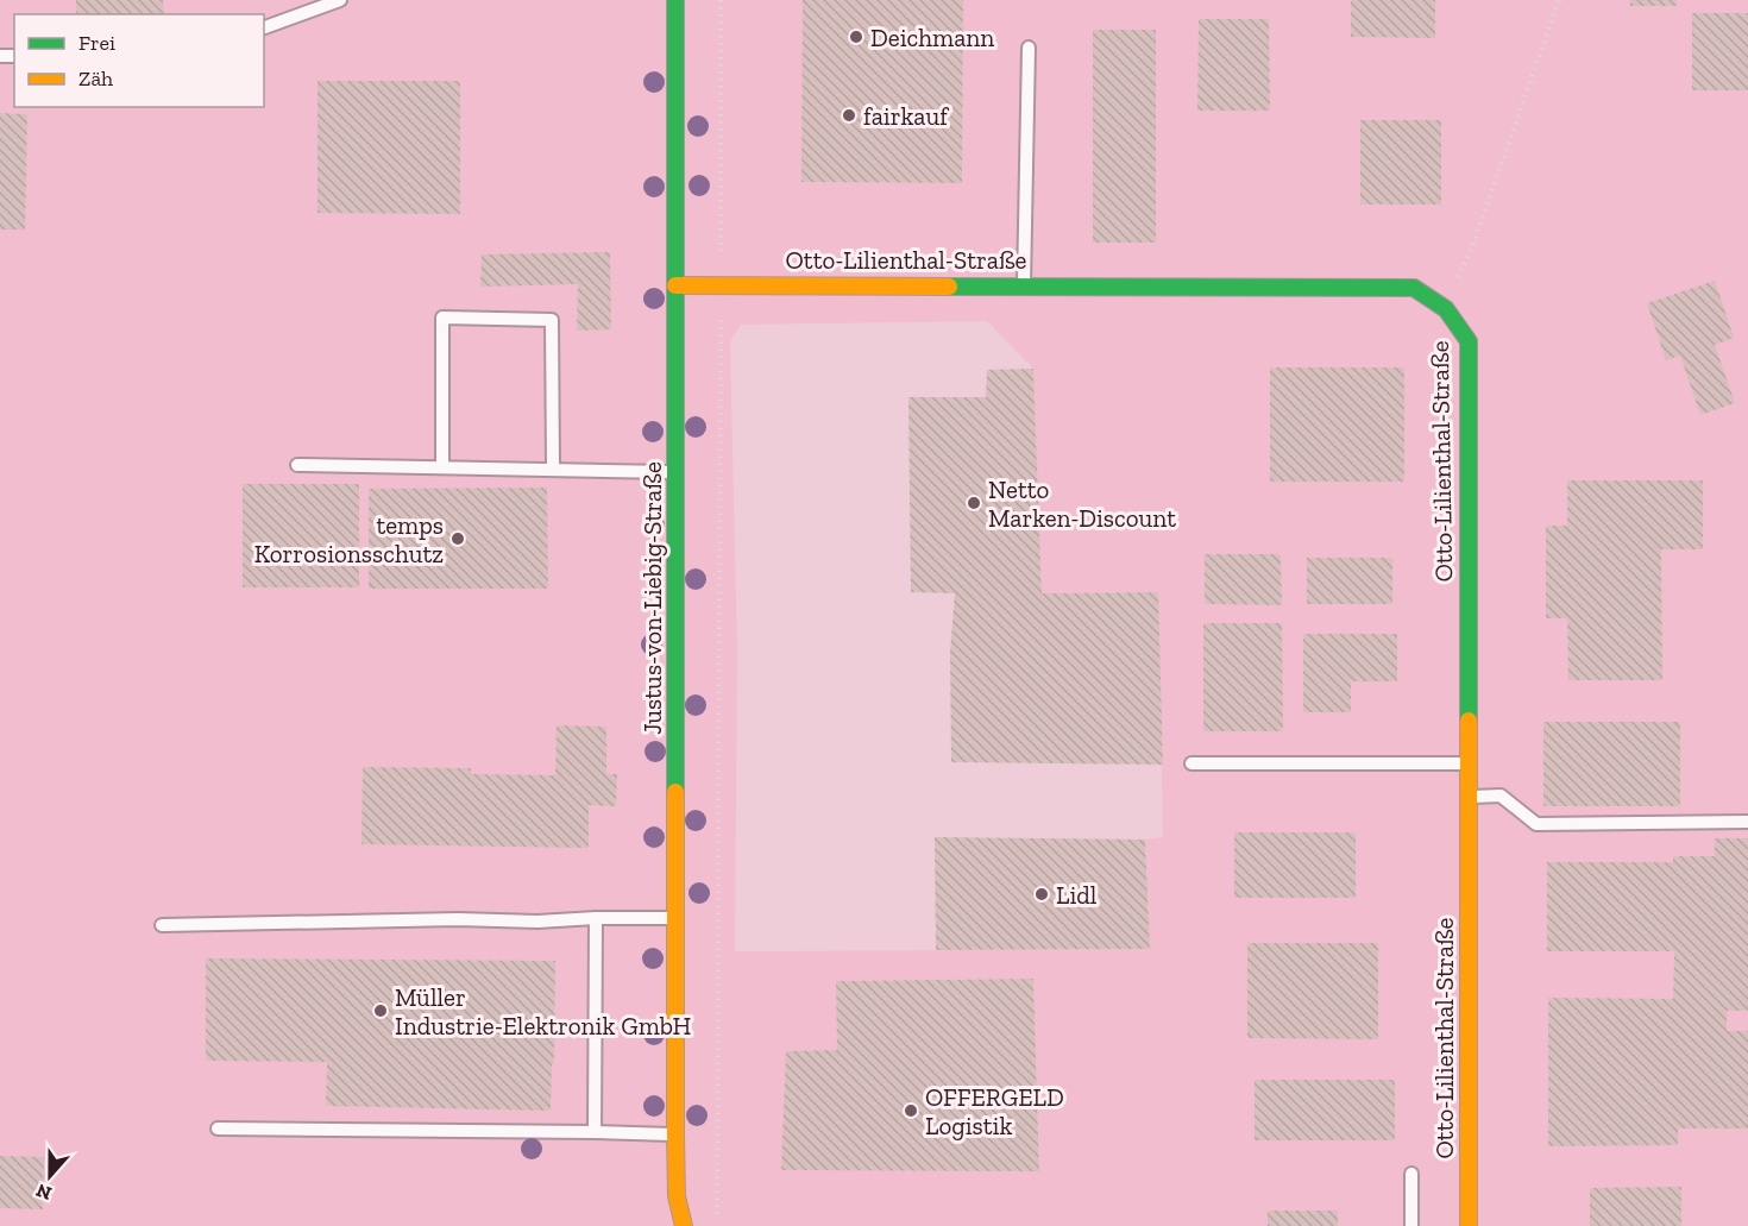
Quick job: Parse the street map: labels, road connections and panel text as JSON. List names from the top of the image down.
{
  "streets": {
    "street": ["Otto-Lilienthal-Straße", "Justus-von-Liebig-Straße"]
  },
  "crossings": [
    ["Otto-Lilienthal-Straße", "Justus-von-Liebig-Straße"]
  ],
  "places": [
    "Deichmann",
    "fairkauf",
    "Netto Marken-Discount",
    "temps Korrosionsschutz",
    "Lidl",
    "Müller Industrie-Elektronik GmbH",
    "OFFERGELD Logistik"
  ],
  "legend": ["Frei", "Zäh"],
  "north": "bottom"
}
